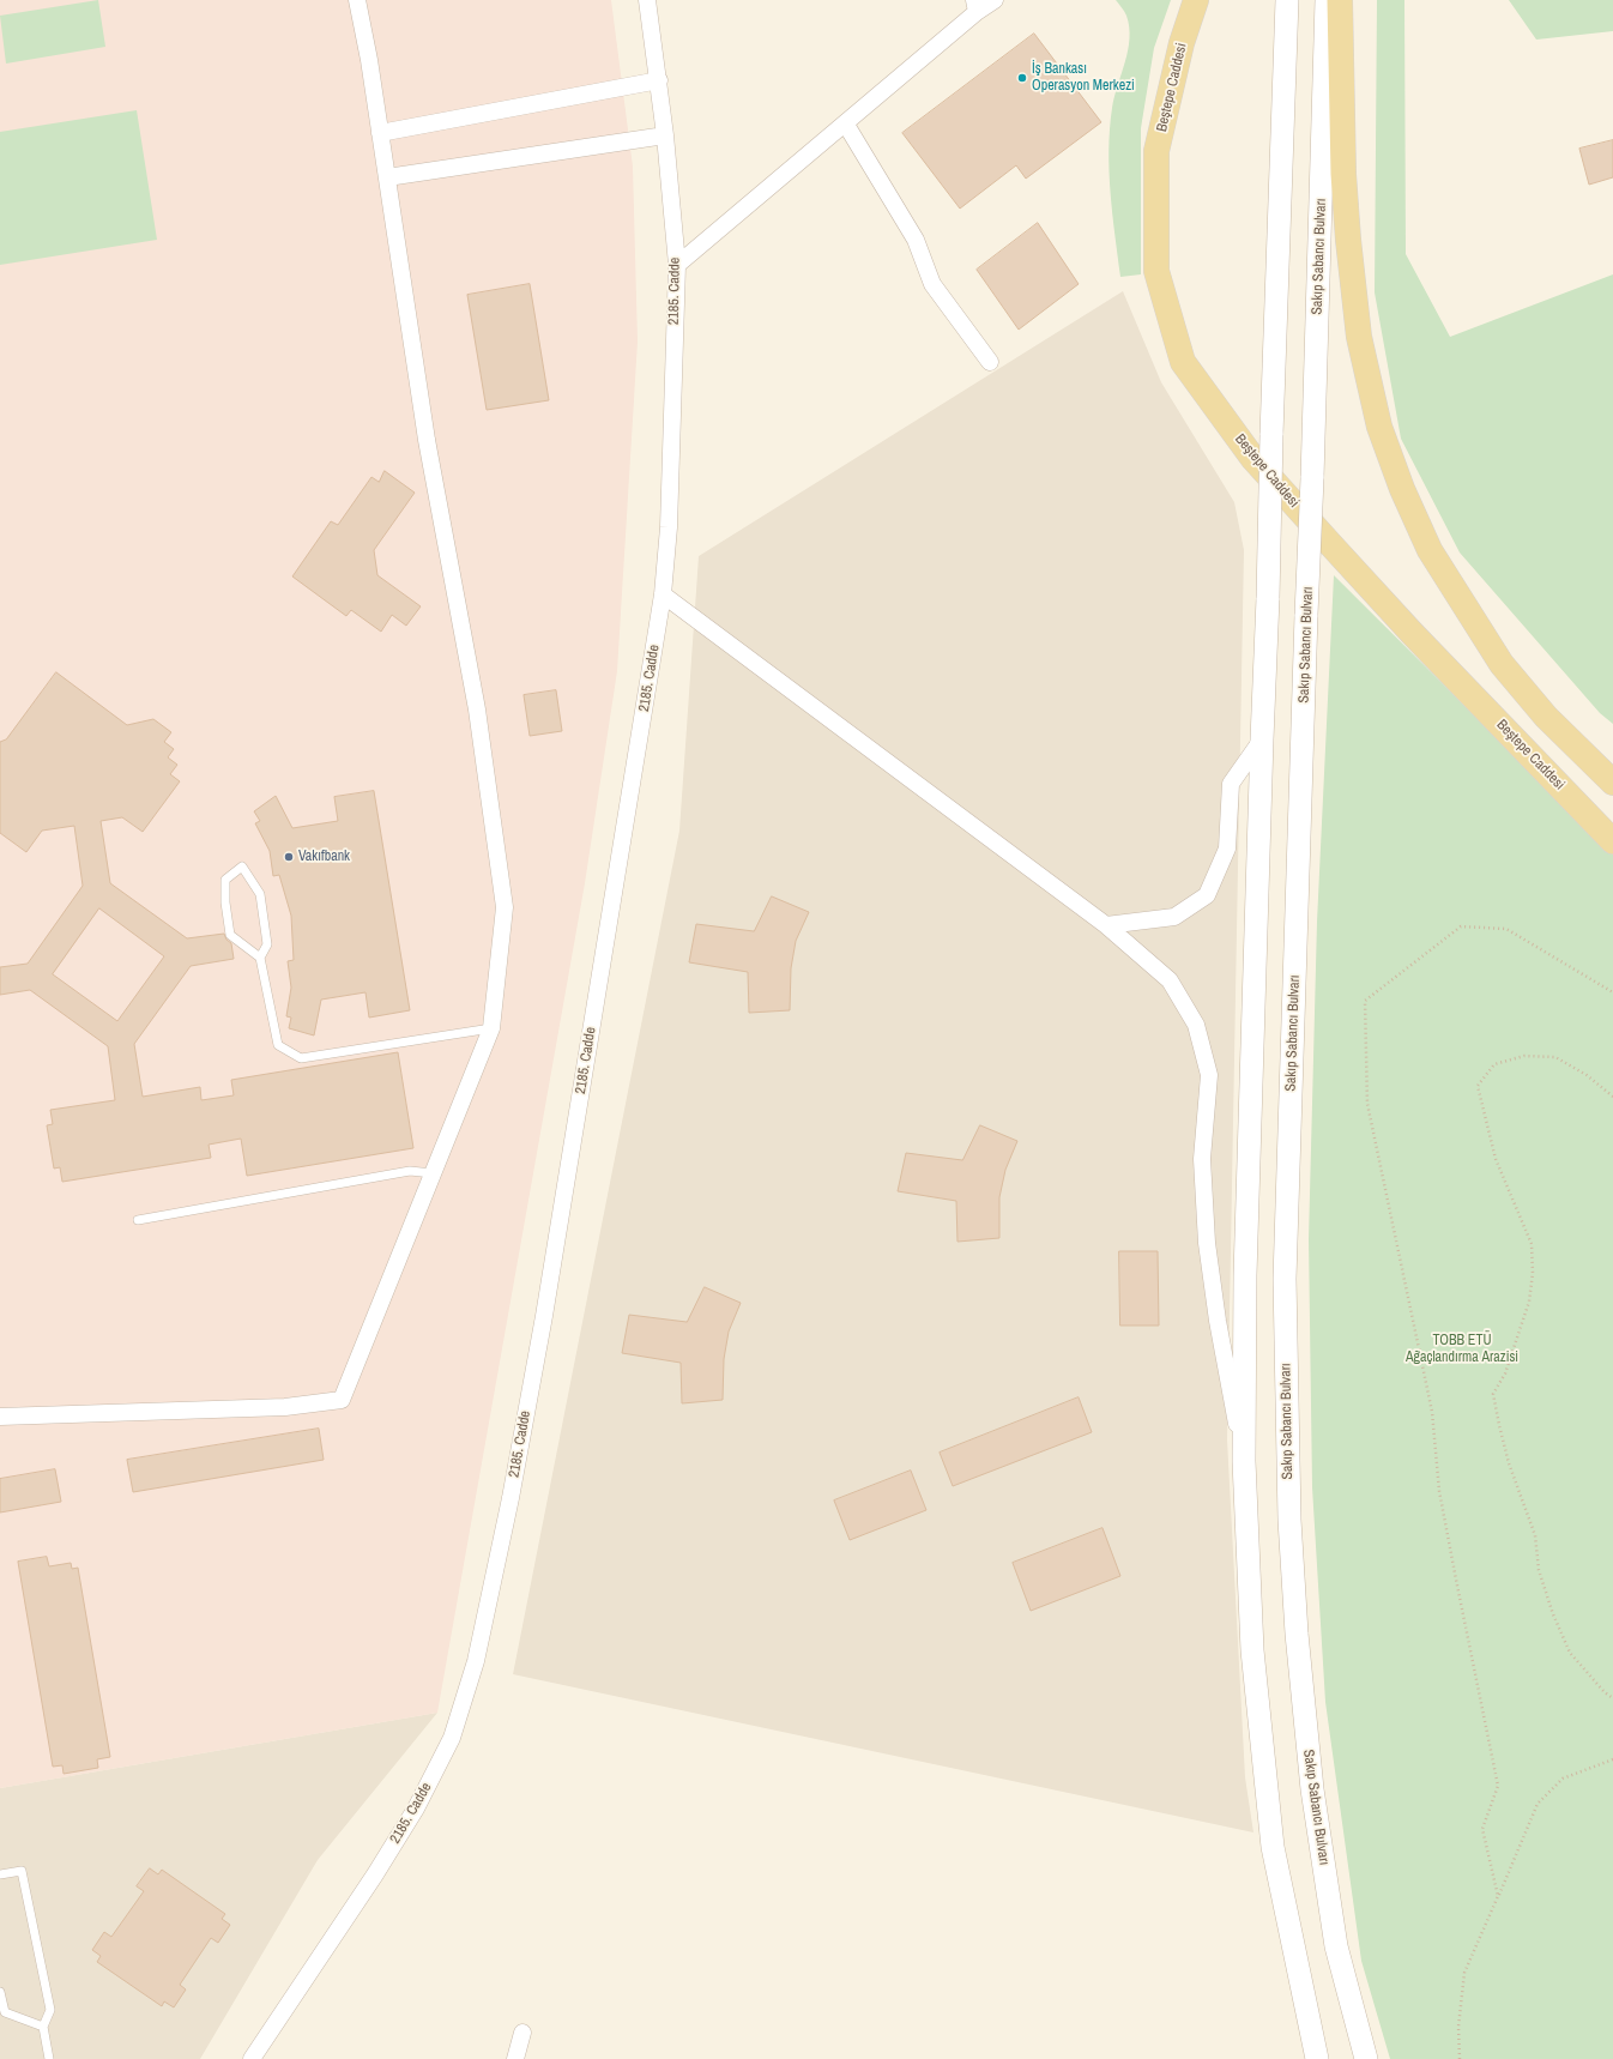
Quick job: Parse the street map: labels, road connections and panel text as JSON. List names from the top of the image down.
{
  "streets": {
    "main road": ["Beştepe Caddesi", "Sakıp Sabancı Bulvarı"],
    "street": ["2185. Cadde"]
  },
  "parks": ["TOBB ETÜ Ağaçlandırma Arazisi"],
  "places": ["İş Bankası Operasyon Merkezi", "Vakıfbank"]
}
